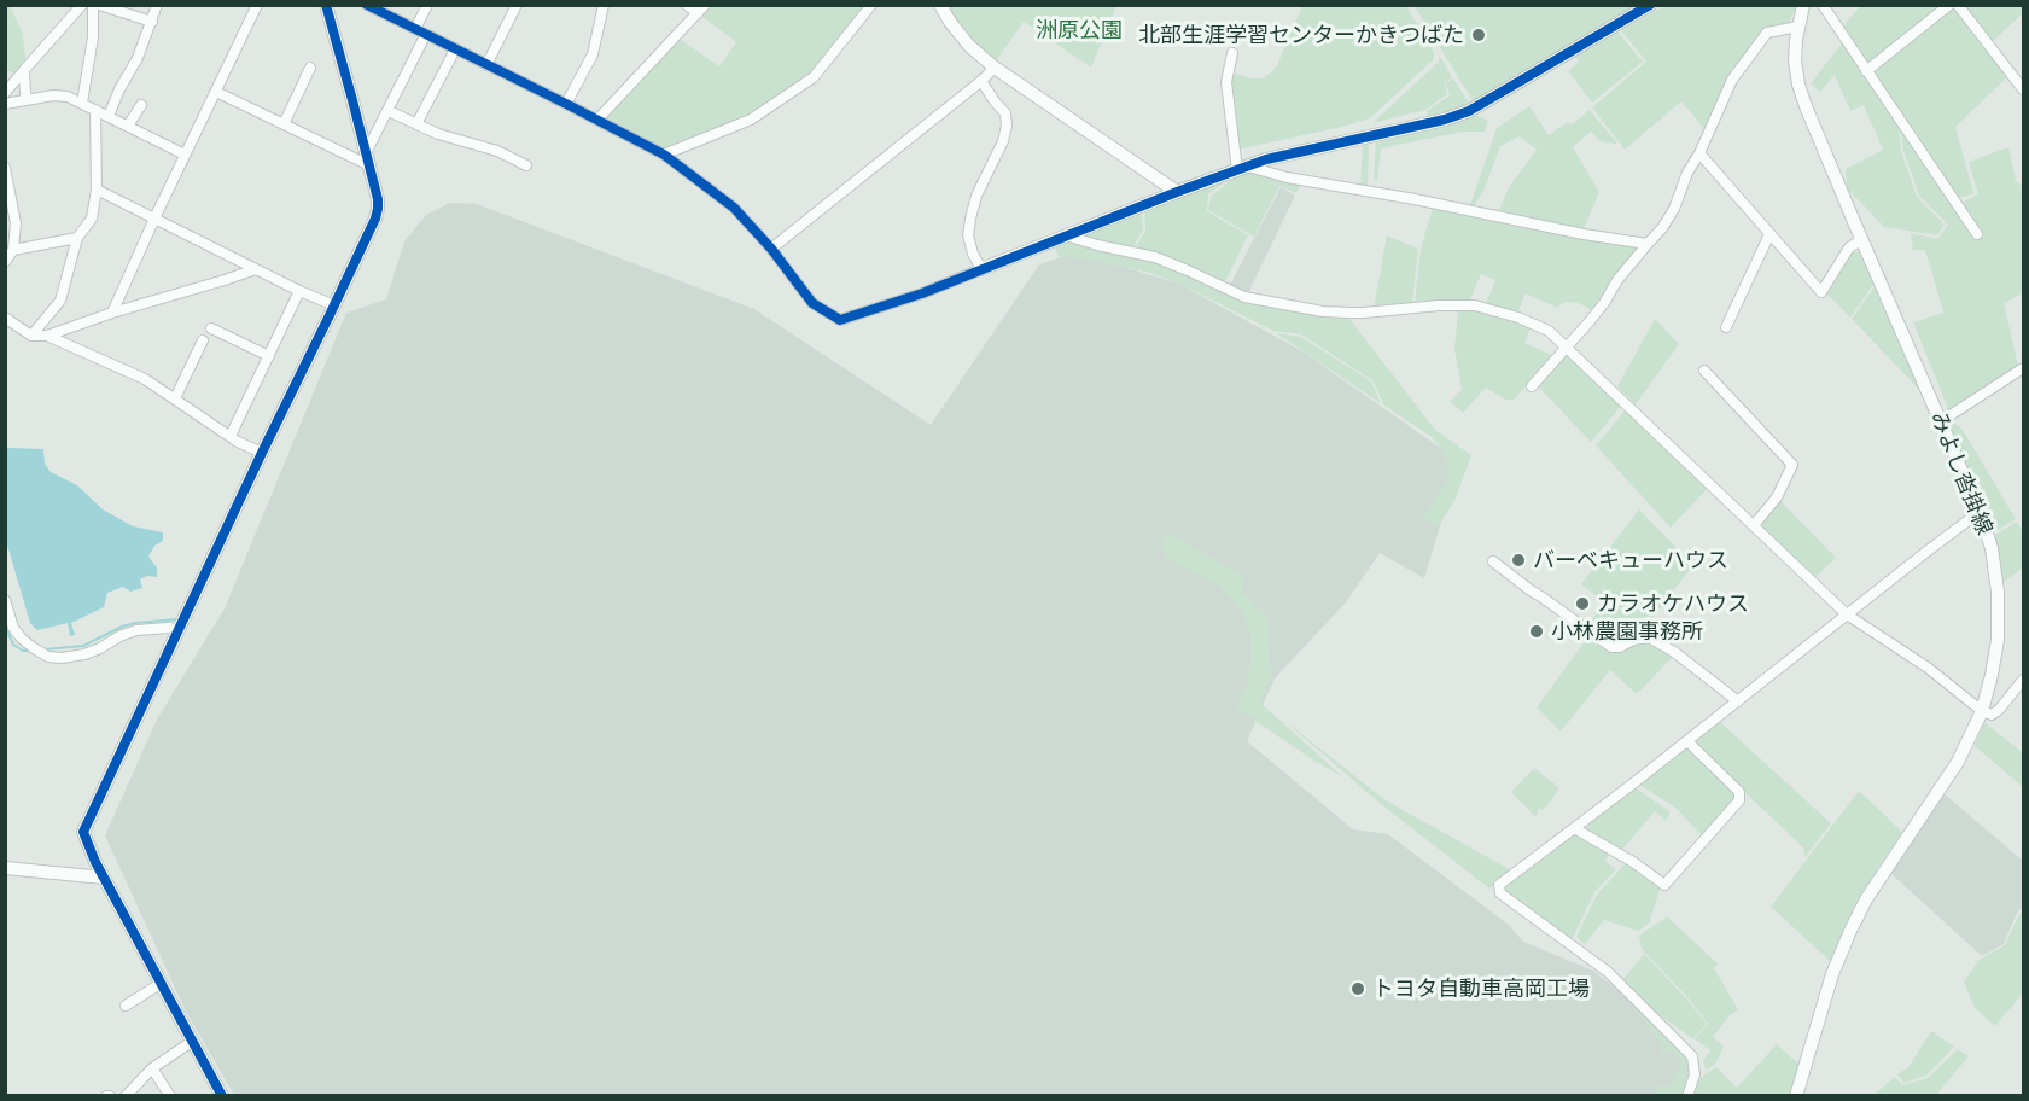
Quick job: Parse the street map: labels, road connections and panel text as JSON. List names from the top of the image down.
{
  "streets": {
    "street": ["みよし沓掛線"]
  },
  "parks": ["洲原公園"],
  "places": [
    "北部生涯学習センターかきつばた",
    "バーベキューハウス",
    "カラオケハウス",
    "小林農園事務所",
    "トヨタ自動車高岡工場"
  ]
}
